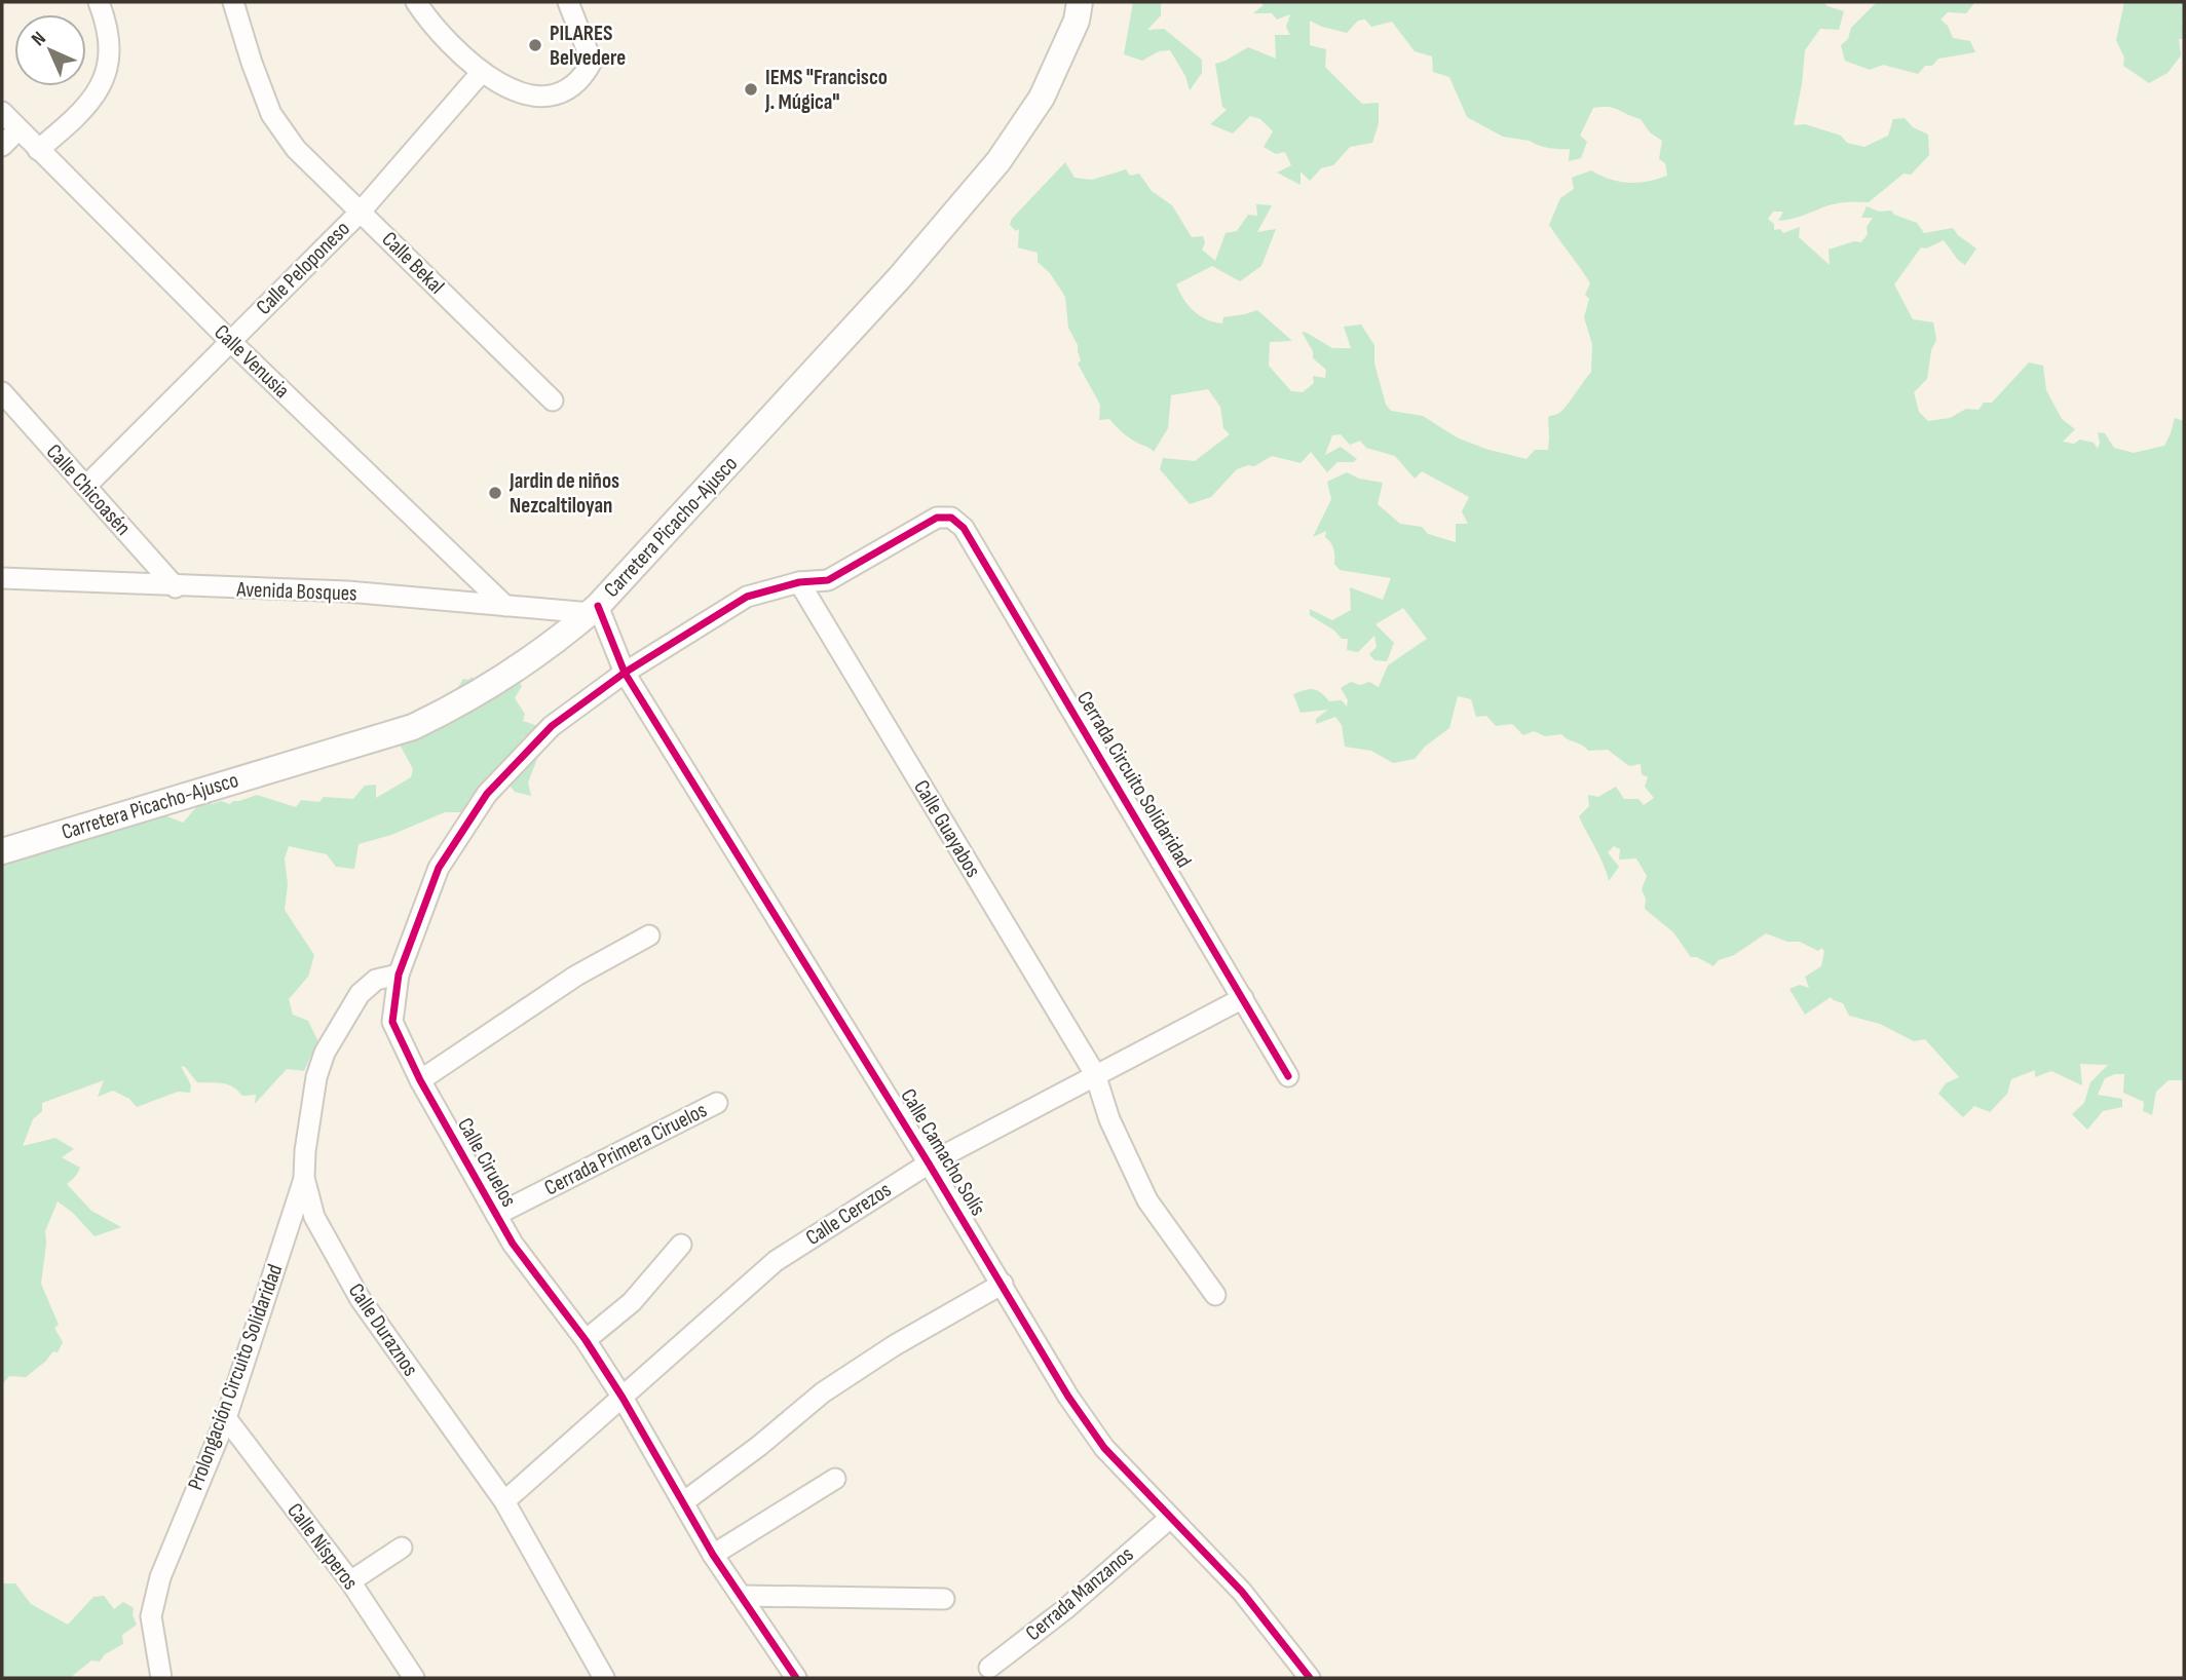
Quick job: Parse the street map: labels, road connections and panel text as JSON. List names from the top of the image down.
{
  "streets": {
    "main road": ["Carretera Picacho-Ajusco"],
    "street": [
      "Calle Bekal",
      "Calle Peloponeso",
      "Calle Venusia",
      "Calle Chicoasén",
      "Avenida Bosques",
      "Cerrada Circuito Solidaridad",
      "Calle Guayabos",
      "Cerrada Primera Ciruelos",
      "Calle Camacho Solís",
      "Calle Ciruelos",
      "Calle Cerezos",
      "Calle Duraznos",
      "Prolongación Circuito Solidaridad",
      "Calle Nísperos",
      "Cerrada Manzanos"
    ]
  },
  "crossings": [
    ["Calle Bekal", "Calle Peloponeso"],
    ["Calle Peloponeso", "Calle Venusia"],
    ["Calle Peloponeso", "Calle Chicoasén"],
    ["Calle Venusia", "Avenida Bosques"],
    ["Calle Chicoasén", "Avenida Bosques"],
    ["Carretera Picacho-Ajusco", "Avenida Bosques"],
    ["Carretera Picacho-Ajusco", "Calle Camacho Solís"],
    ["Avenida Bosques", "Calle Camacho Solís"],
    ["Cerrada Circuito Solidaridad", "Calle Ciruelos"],
    ["Cerrada Circuito Solidaridad", "Calle Cerezos"],
    ["Calle Guayabos", "Calle Ciruelos"],
    ["Calle Guayabos", "Calle Cerezos"],
    ["Cerrada Primera Ciruelos", "Calle Ciruelos"],
    ["Calle Camacho Solís", "Calle Ciruelos"],
    ["Calle Camacho Solís", "Calle Cerezos"],
    ["Calle Camacho Solís", "Cerrada Manzanos"],
    ["Calle Ciruelos", "Calle Cerezos"],
    ["Calle Ciruelos", "Calle Duraznos"],
    ["Calle Cerezos", "Calle Duraznos"],
    ["Calle Duraznos", "Prolongación Circuito Solidaridad"],
    ["Prolongación Circuito Solidaridad", "Calle Nísperos"]
  ],
  "places": ["PILARES Belvedere", "IEMS \"Francisco J. Múgica\"", "Jardin de niños Nezcaltiloyan"],
  "north": "top left"
}
